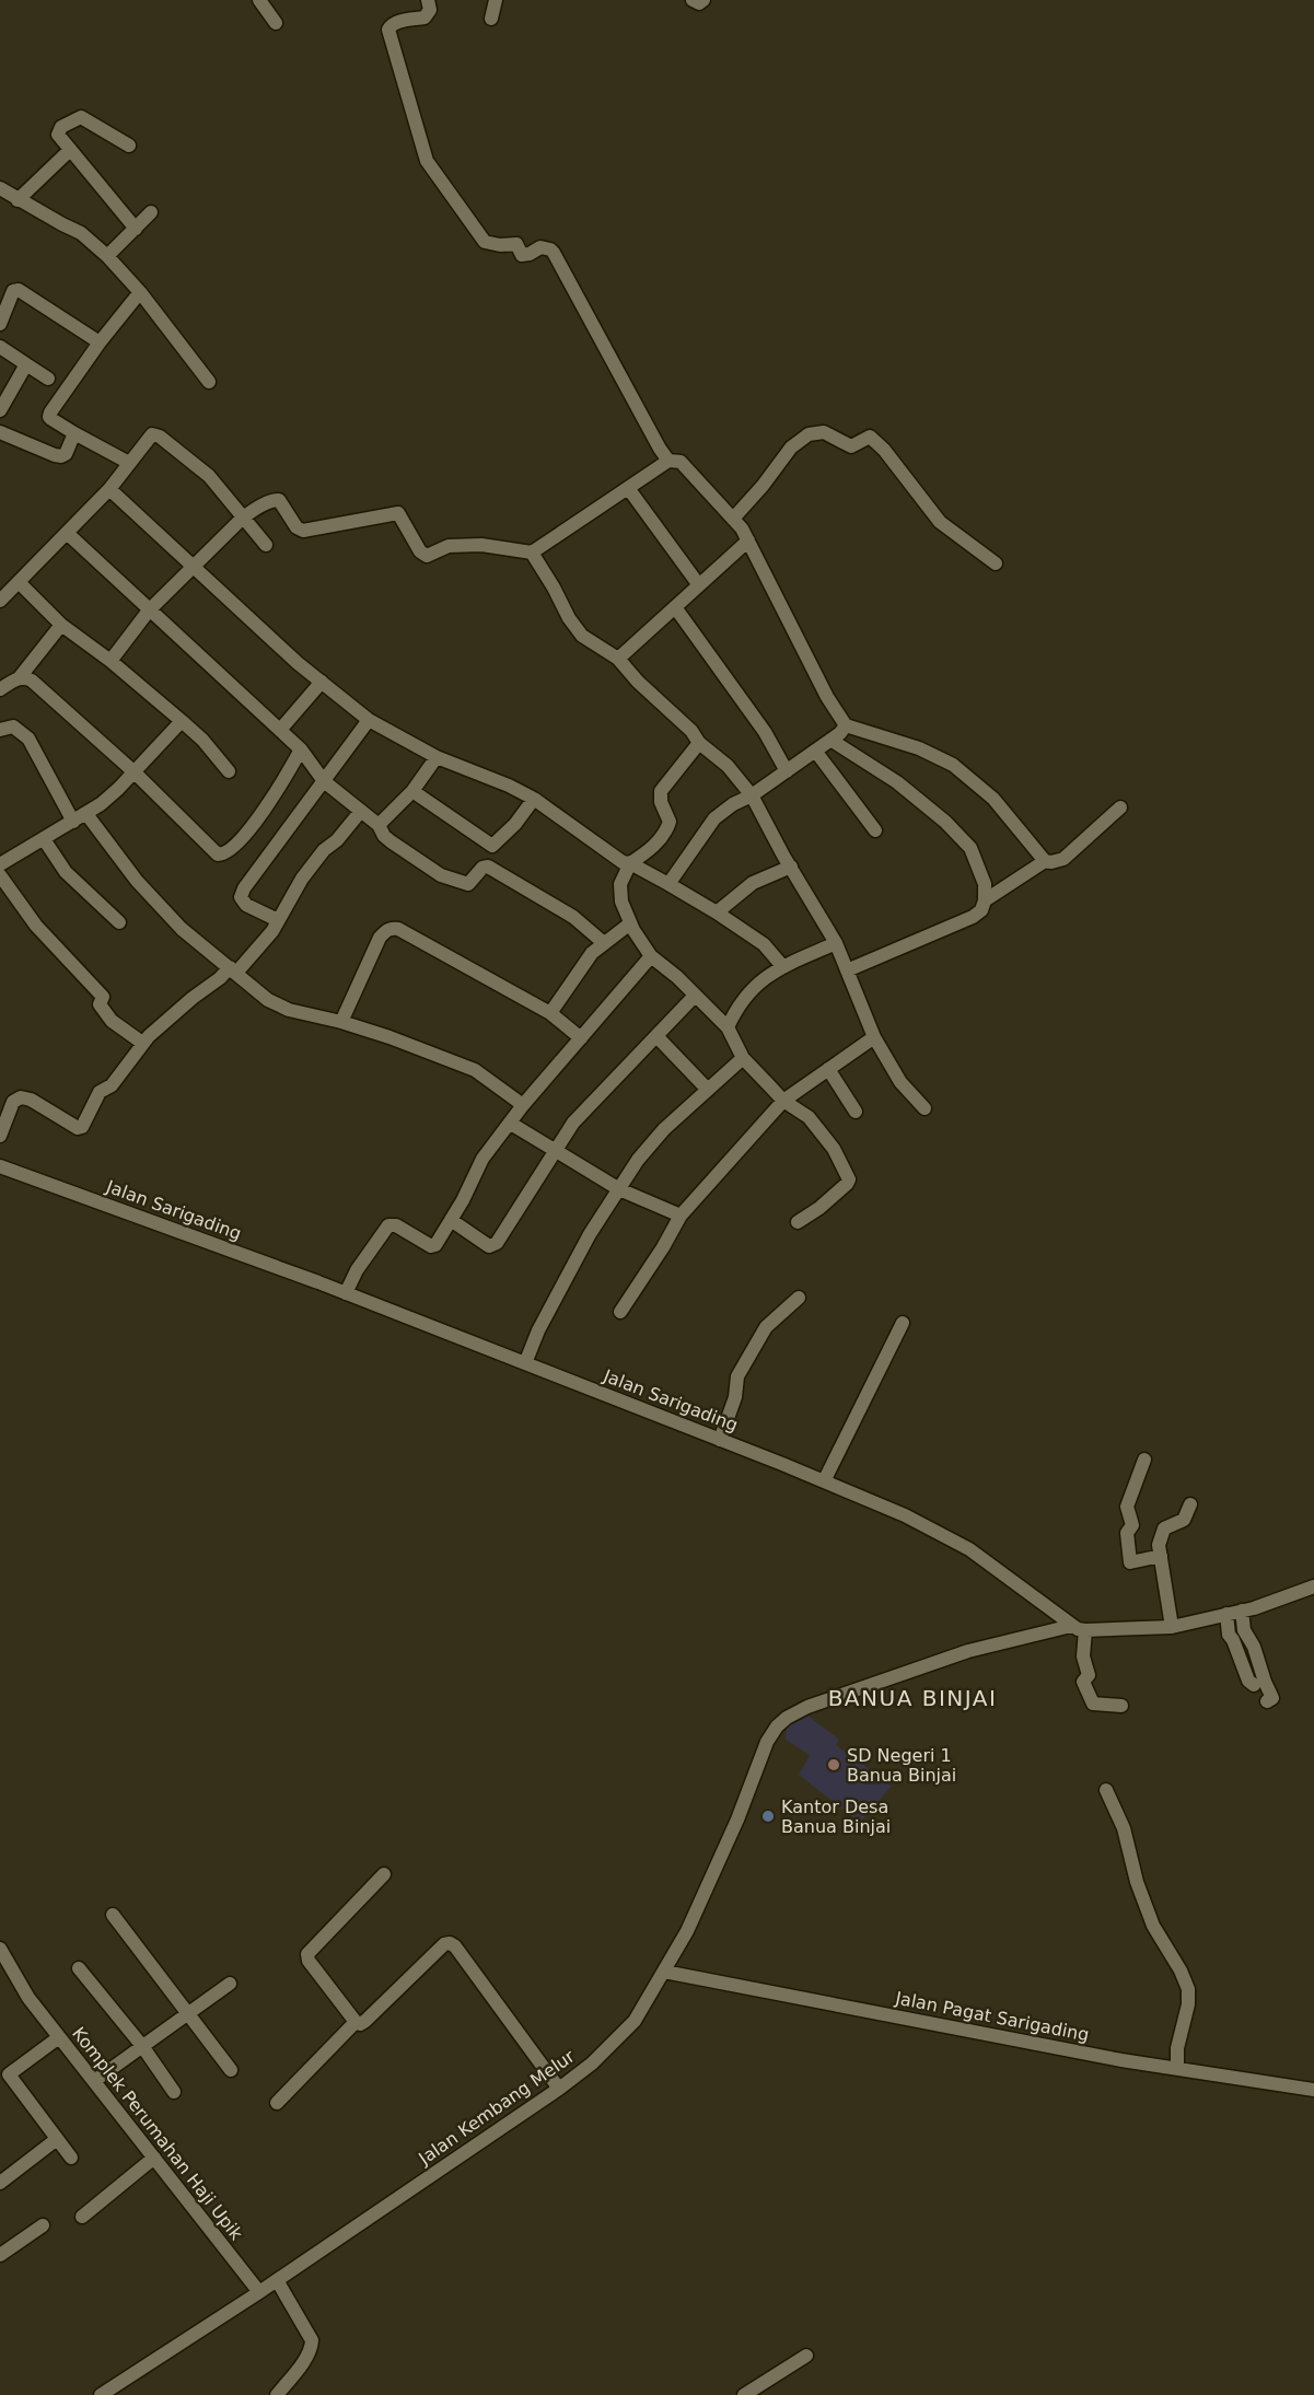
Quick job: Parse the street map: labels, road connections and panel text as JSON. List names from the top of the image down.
{
  "streets": {
    "street": [
      "Jalan Sarigading",
      "Jalan Pagat Sarigading",
      "Jalan Kembang Melur",
      "Komplek Perumahan Haji Upik"
    ]
  },
  "crossings": [
    ["Jalan Sarigading", "Jalan Kembang Melur"],
    ["Jalan Pagat Sarigading", "Jalan Kembang Melur"],
    ["Jalan Kembang Melur", "Komplek Perumahan Haji Upik"]
  ],
  "districts": ["BANUA BINJAI"],
  "places": ["SD Negeri 1 Banua Binjai", "Kantor Desa Banua Binjai"]
}
